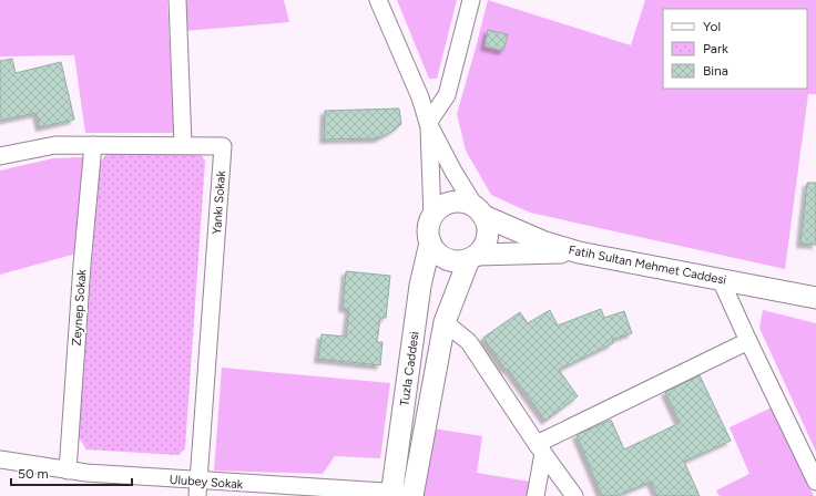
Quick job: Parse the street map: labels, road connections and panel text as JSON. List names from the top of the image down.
{
  "streets": {
    "main road": ["Fatih Sultan Mehmet Caddesi", "Tuzla Caddesi"],
    "street": ["Yankı Sokak", "Zeynep Sokak", "Ulubey Sokak"]
  },
  "crossings": [
    ["Yankı Sokak", "Zeynep Sokak"],
    ["Yankı Sokak", "Ulubey Sokak"],
    ["Fatih Sultan Mehmet Caddesi", "Tuzla Caddesi"],
    ["Zeynep Sokak", "Ulubey Sokak"],
    ["Tuzla Caddesi", "Ulubey Sokak"]
  ],
  "legend": ["Yol", "Park", "Bina"],
  "scale_bar": "50 m"
}
